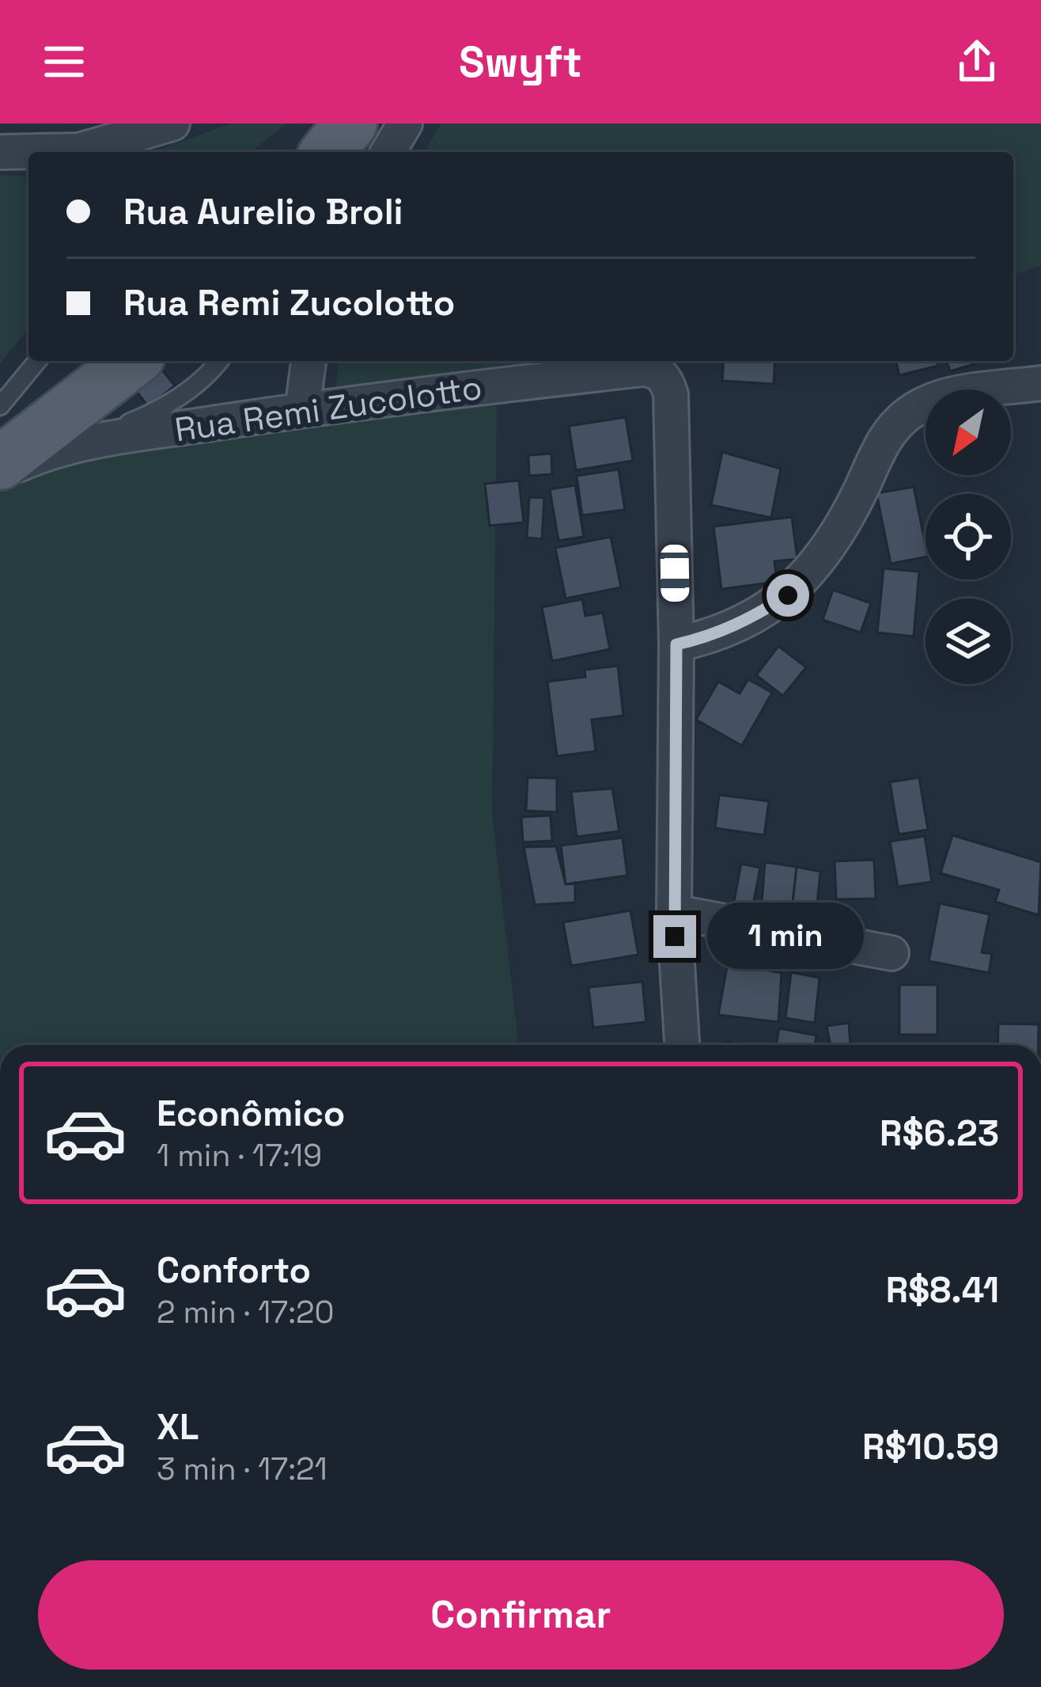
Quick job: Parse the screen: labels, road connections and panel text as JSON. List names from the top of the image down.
{
  "streets": {
    "street": ["Rua Remi Zucolotto"]
  },
  "north": "bottom left",
  "page": {
    "header": "Swyft",
    "banner": ["Rua Aurelio Broli", "Rua Remi Zucolotto"],
    "bubble": "1 min",
    "list": [
      {
        "name": "Econômico",
        "note": "1 min · 17:19",
        "value": "R$6.23"
      },
      {
        "name": "Conforto",
        "note": "2 min · 17:20",
        "value": "R$8.41"
      },
      {
        "name": "XL",
        "note": "3 min · 17:21",
        "value": "R$10.59"
      }
    ],
    "buttons": "Confirmar"
  }
}
